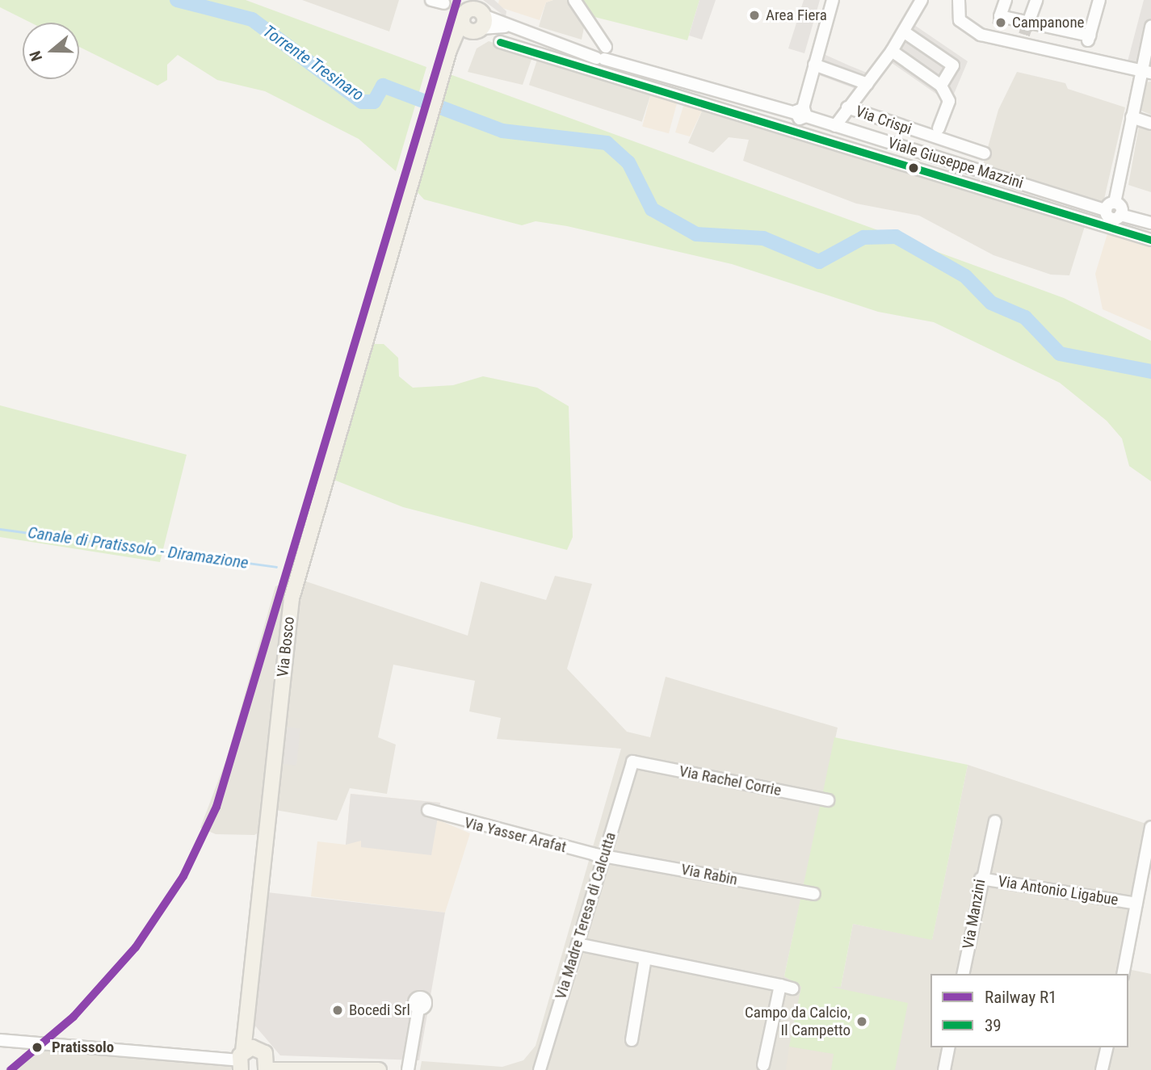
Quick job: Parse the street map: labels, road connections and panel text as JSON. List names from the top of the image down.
{
  "streets": {
    "main road": ["Via Bosco"],
    "street": [
      "Via Crispi",
      "Viale Giuseppe Mazzini",
      "Via Rachel Corrie",
      "Via Yasser Arafat",
      "Via Rabin",
      "Via Antonio Ligabue",
      "Via Manzini",
      "Via Madre Teresa di Calcutta"
    ]
  },
  "crossings": [
    ["Viale Giuseppe Mazzini", "Via Bosco"],
    ["Via Rachel Corrie", "Via Madre Teresa di Calcutta"],
    ["Via Yasser Arafat", "Via Rabin"],
    ["Via Yasser Arafat", "Via Madre Teresa di Calcutta"],
    ["Via Rabin", "Via Madre Teresa di Calcutta"],
    ["Via Antonio Ligabue", "Via Manzini"]
  ],
  "water": ["Torrente Tresinaro", "Canale di Pratissolo - Diramazione"],
  "places": [
    "Area Fiera",
    "Campanone",
    "Bocedi Srl",
    "Campo da Calcio, Il Campetto",
    "Pratissolo"
  ],
  "lines": ["rail line R1", "transit line 39"],
  "legend": ["Railway R1", "39"],
  "north": "left"
}
